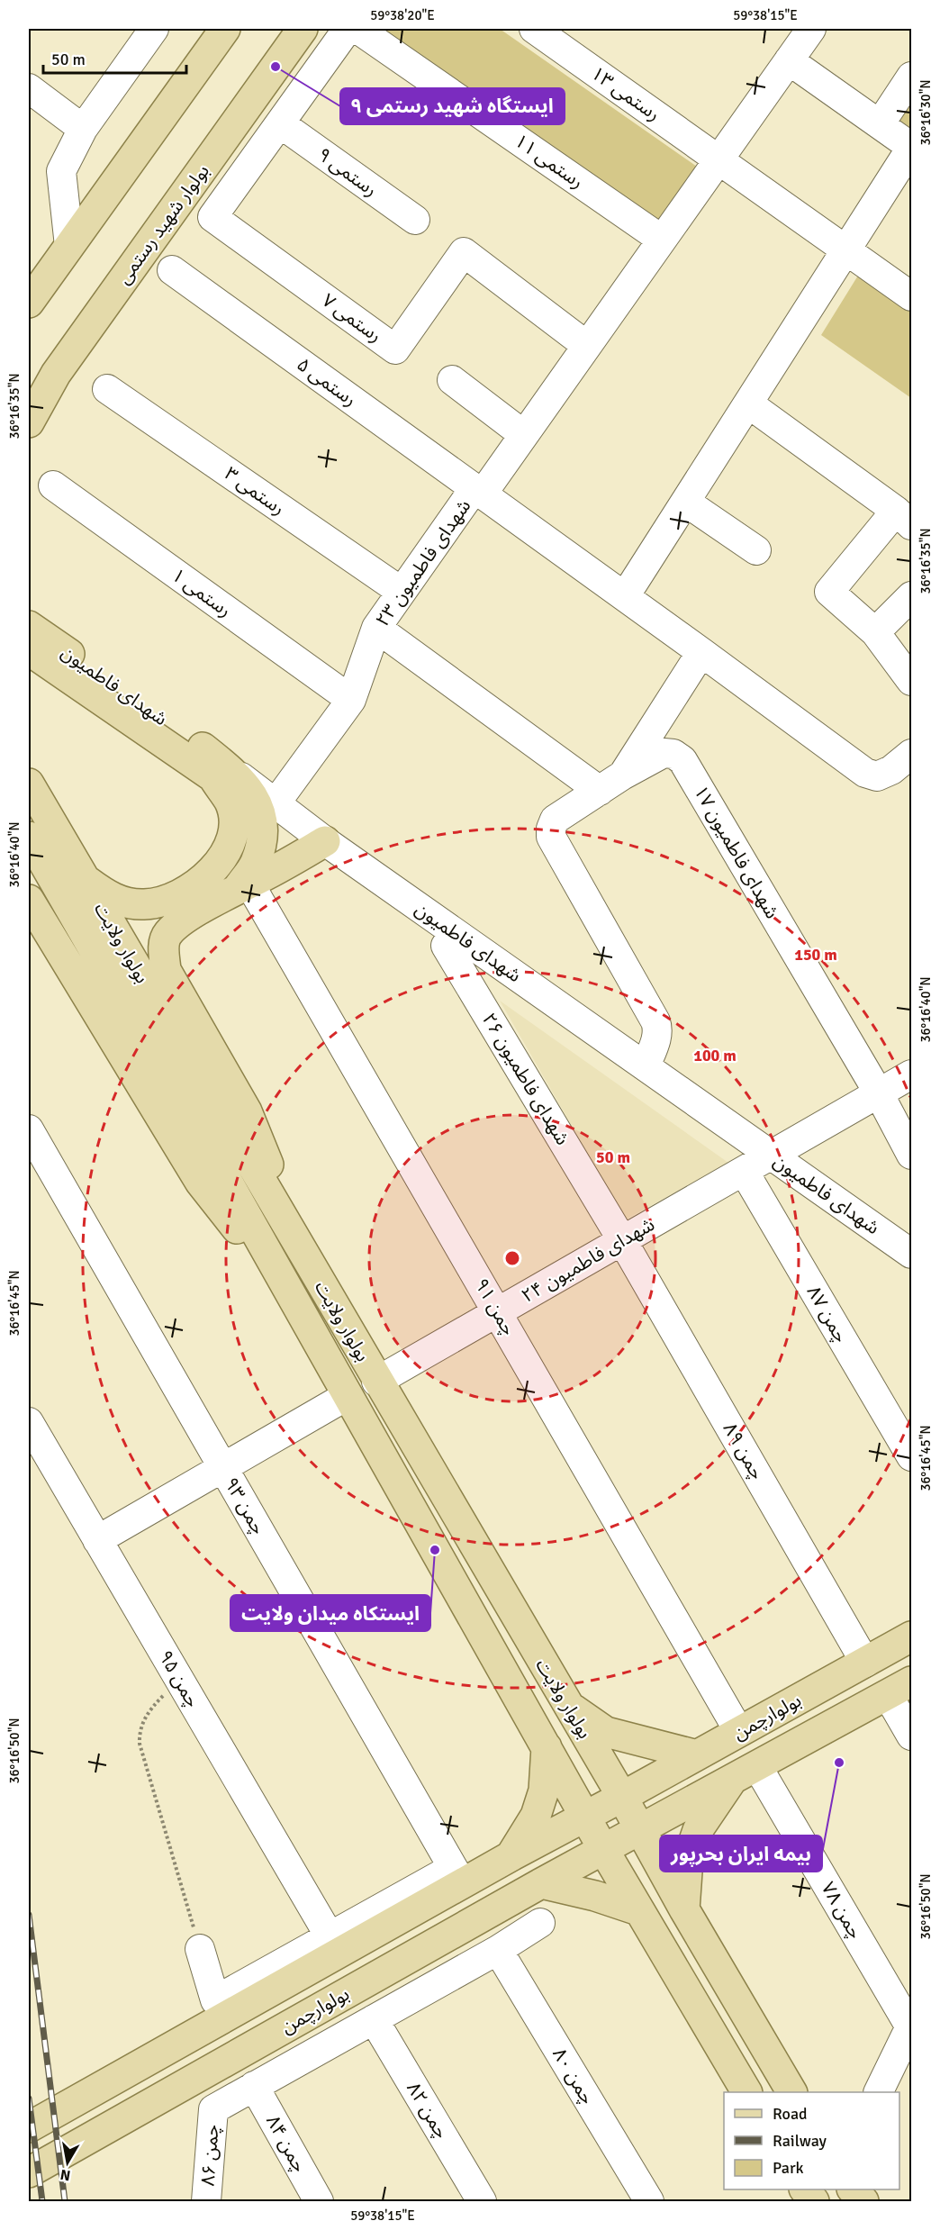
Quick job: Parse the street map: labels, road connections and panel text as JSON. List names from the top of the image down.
{
  "streets": {
    "main road": [
      "بولوار شهید رستمی",
      "شهدای فاطمیون",
      "بولوار ولایت",
      "بولوارچمن"
    ],
    "street": [
      "رستمی ۱۳",
      "رستمی ۱۱",
      "رستمی ۹",
      "رستمی ۷",
      "رستمی ۵",
      "رستمی ۳",
      "شهدای فاطمیون ۲۳",
      "رستمی ۱",
      "شهدای فاطمیون ۱۷",
      "شهدای فاطمیون ۲۶",
      "شهدای فاطمیون ۲۴",
      "چمن ۹۱",
      "چمن ۸۷",
      "چمن ۸۹",
      "چمن ۹۳",
      "چمن ۹۵",
      "چمن ۷۸",
      "چمن ۸۰",
      "چمن ۸۲",
      "چمن ۸۴",
      "چمن ۸۶"
    ]
  },
  "crossings": [
    ["رستمی ۱۳", "شهدای فاطمیون ۲۳"],
    ["رستمی ۱۱", "شهدای فاطمیون ۲۳"],
    ["رستمی ۹", "رستمی ۷"],
    ["رستمی ۷", "شهدای فاطمیون ۲۳"],
    ["رستمی ۵", "شهدای فاطمیون ۲۳"],
    ["رستمی ۳", "شهدای فاطمیون ۲۳"],
    ["شهدای فاطمیون ۲۳", "رستمی ۱"],
    ["شهدای فاطمیون ۲۳", "شهدای فاطمیون"],
    ["شهدای فاطمیون", "شهدای فاطمیون ۲۴"],
    ["بولوار ولایت", "شهدای فاطمیون ۲۴"],
    ["بولوار ولایت", "بولوارچمن"],
    ["شهدای فاطمیون ۲۶", "شهدای فاطمیون ۲۴"],
    ["شهدای فاطمیون ۲۶", "چمن ۸۹"],
    ["شهدای فاطمیون ۲۴", "چمن ۹۱"],
    ["شهدای فاطمیون ۲۴", "چمن ۸۷"],
    ["شهدای فاطمیون ۲۴", "چمن ۸۹"],
    ["چمن ۹۱", "بولوارچمن"],
    ["چمن ۸۹", "بولوارچمن"],
    ["چمن ۹۳", "بولوارچمن"],
    ["بولوارچمن", "چمن ۷۸"],
    ["چمن ۸۴", "چمن ۸۶"]
  ],
  "places": ["ایستگاه شهید رستمی ۹", "ایستکاه میدان ولایت", "بيمه ايران بحرپور"],
  "legend": ["Road", "Railway", "Park"],
  "scale_bar": "50 m",
  "north": "bottom",
  "coordinates": [
    "59°38'20\"E",
    "59°38'15\"E",
    "36°16'30\"N",
    "36°16'35\"N",
    "36°16'40\"N",
    "36°16'45\"N",
    "36°16'50\"N"
  ],
  "rings": ["150 m", "100 m", "50 m"]
}
